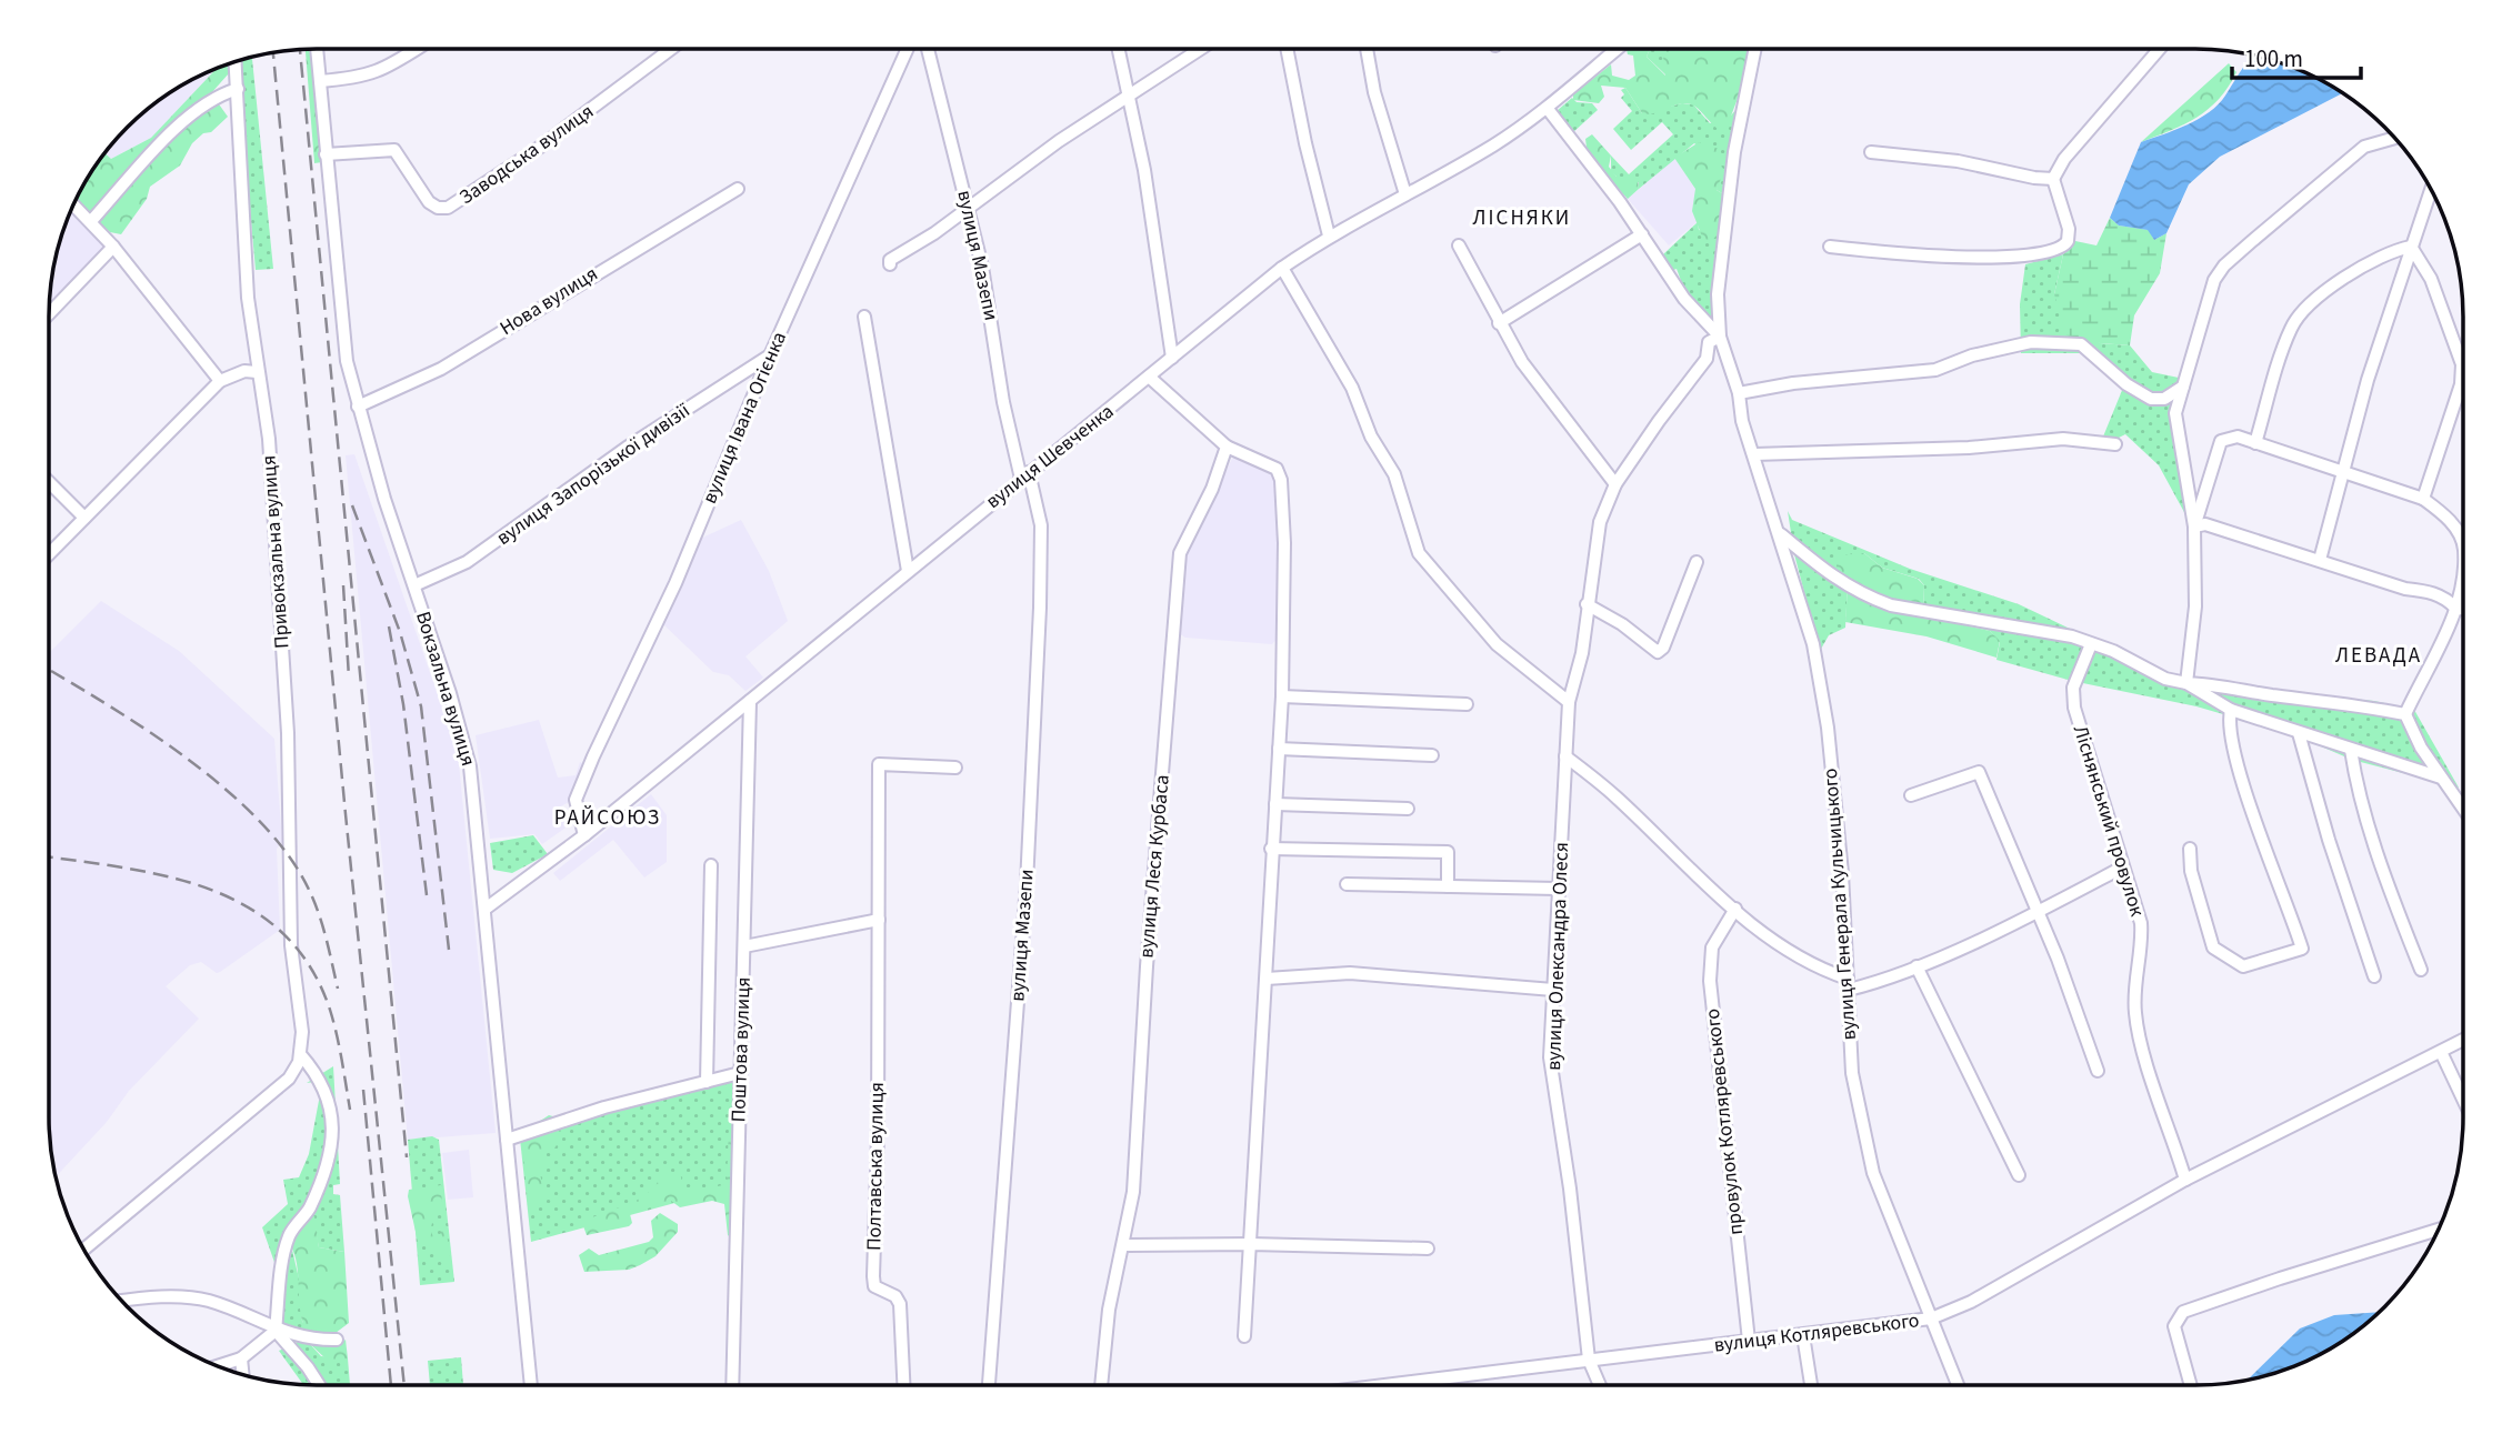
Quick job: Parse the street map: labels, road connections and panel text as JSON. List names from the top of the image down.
{
  "streets": {
    "street": [
      "Заводська вулиця",
      "вулиця Мазепи",
      "Нова вулиця",
      "вулиця Івана Огієнка",
      "вулиця Шевченка",
      "вулиця Запорізької дивізії",
      "Привокзальна вулиця",
      "Вокзальна вулиця",
      "Ліснянський провулок",
      "вулиця Леся Курбаса",
      "вулиця Генерала Кульчицького",
      "вулиця Олександра Олеся",
      "Поштова вулиця",
      "провулок Котляревського",
      "Полтавська вулиця",
      "вулиця Котляревського"
    ]
  },
  "crossings": [
    ["Заводська вулиця", "Вокзальна вулиця"],
    ["вулиця Мазепи", "вулиця Шевченка"],
    ["Нова вулиця", "Вокзальна вулиця"],
    ["вулиця Івана Огієнка", "вулиця Шевченка"],
    ["вулиця Івана Огієнка", "вулиця Запорізької дивізії"],
    ["вулиця Шевченка", "Вокзальна вулиця"],
    ["вулиця Шевченка", "Поштова вулиця"],
    ["вулиця Запорізької дивізії", "Вокзальна вулиця"],
    ["Ліснянський провулок", "вулиця Котляревського"],
    ["вулиця Генерала Кульчицького", "вулиця Олександра Олеся"],
    ["вулиця Генерала Кульчицького", "вулиця Котляревського"],
    ["вулиця Олександра Олеся", "вулиця Котляревського"],
    ["провулок Котляревського", "вулиця Котляревського"]
  ],
  "districts": ["ЛІСНЯКИ", "ЛЕВАДА", "РАЙСОЮЗ"],
  "scale_bar": "100 m"
}
